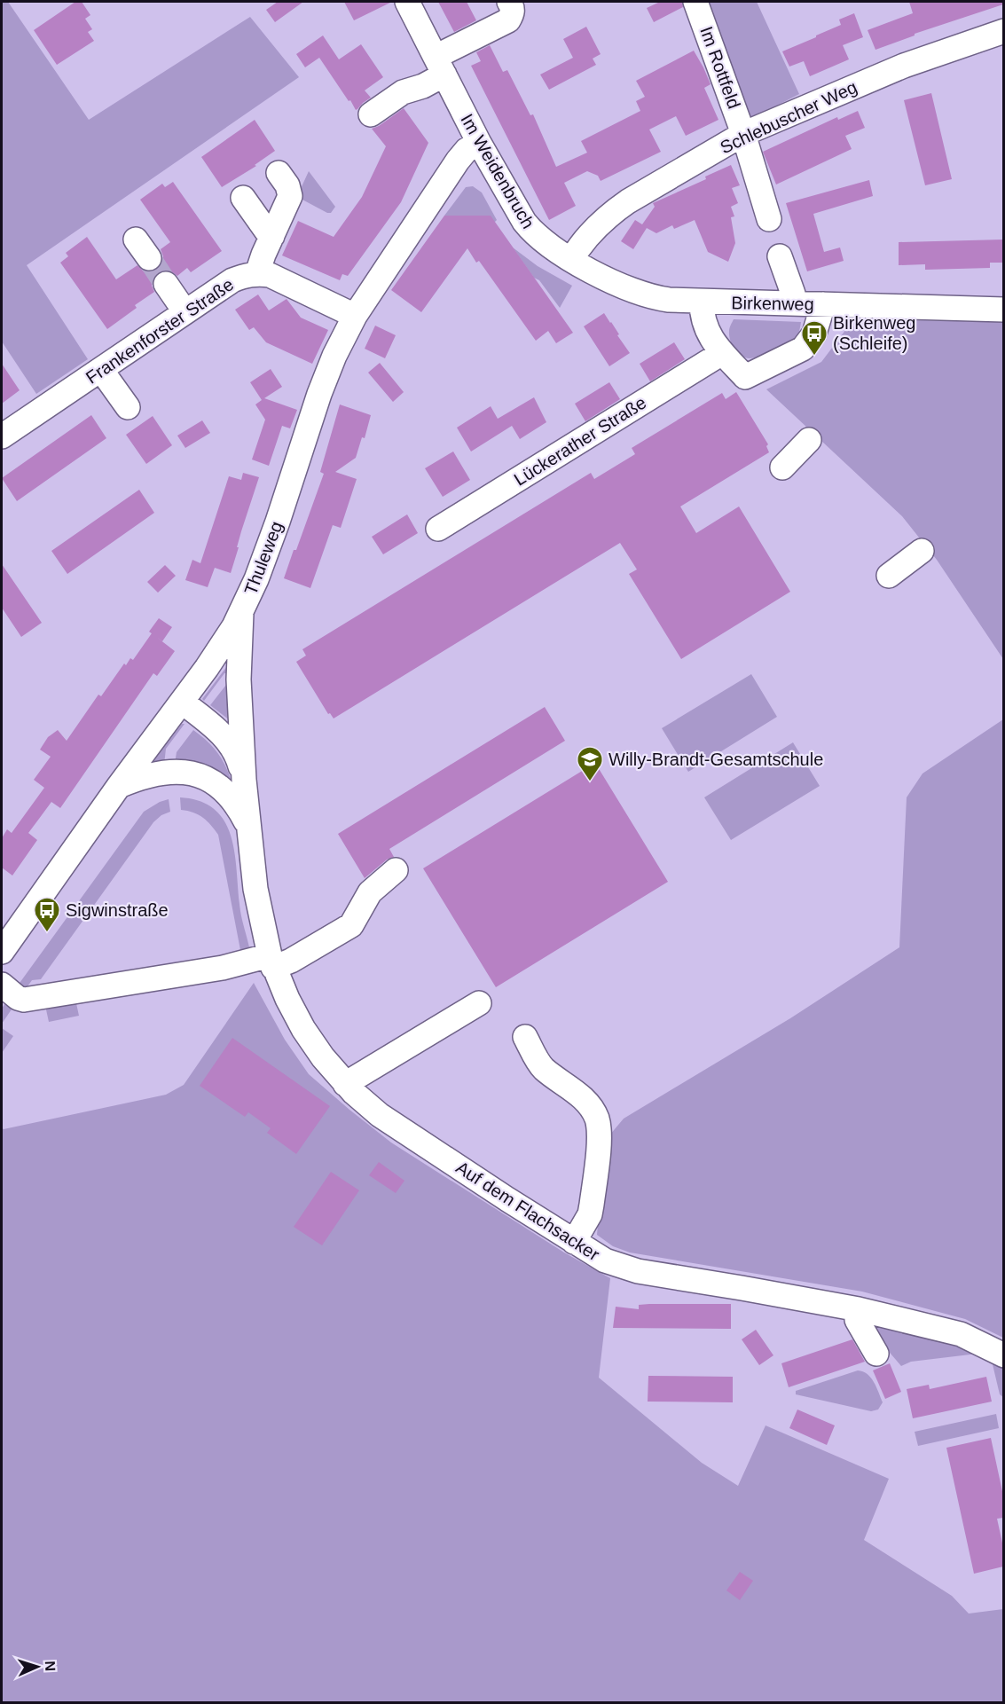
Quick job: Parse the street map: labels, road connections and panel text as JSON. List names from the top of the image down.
{
  "streets": {
    "street": [
      "Im Rottfeld",
      "Schlebuscher Weg",
      "Im Weidenbruch",
      "Birkenweg",
      "Frankenforster Straße",
      "Lückerather Straße",
      "Thuleweg",
      "Auf dem Flachsacker"
    ]
  },
  "crossings": [
    ["Im Rottfeld", "Schlebuscher Weg"],
    ["Schlebuscher Weg", "Im Weidenbruch"],
    ["Im Weidenbruch", "Birkenweg"],
    ["Im Weidenbruch", "Thuleweg"],
    ["Thuleweg", "Auf dem Flachsacker"]
  ],
  "places": {
    "bus stop": ["Birkenweg (Schleife)", "Sigwinstraße"],
    "school or university": ["Willy-Brandt-Gesamtschule"]
  },
  "north": "right"
}
